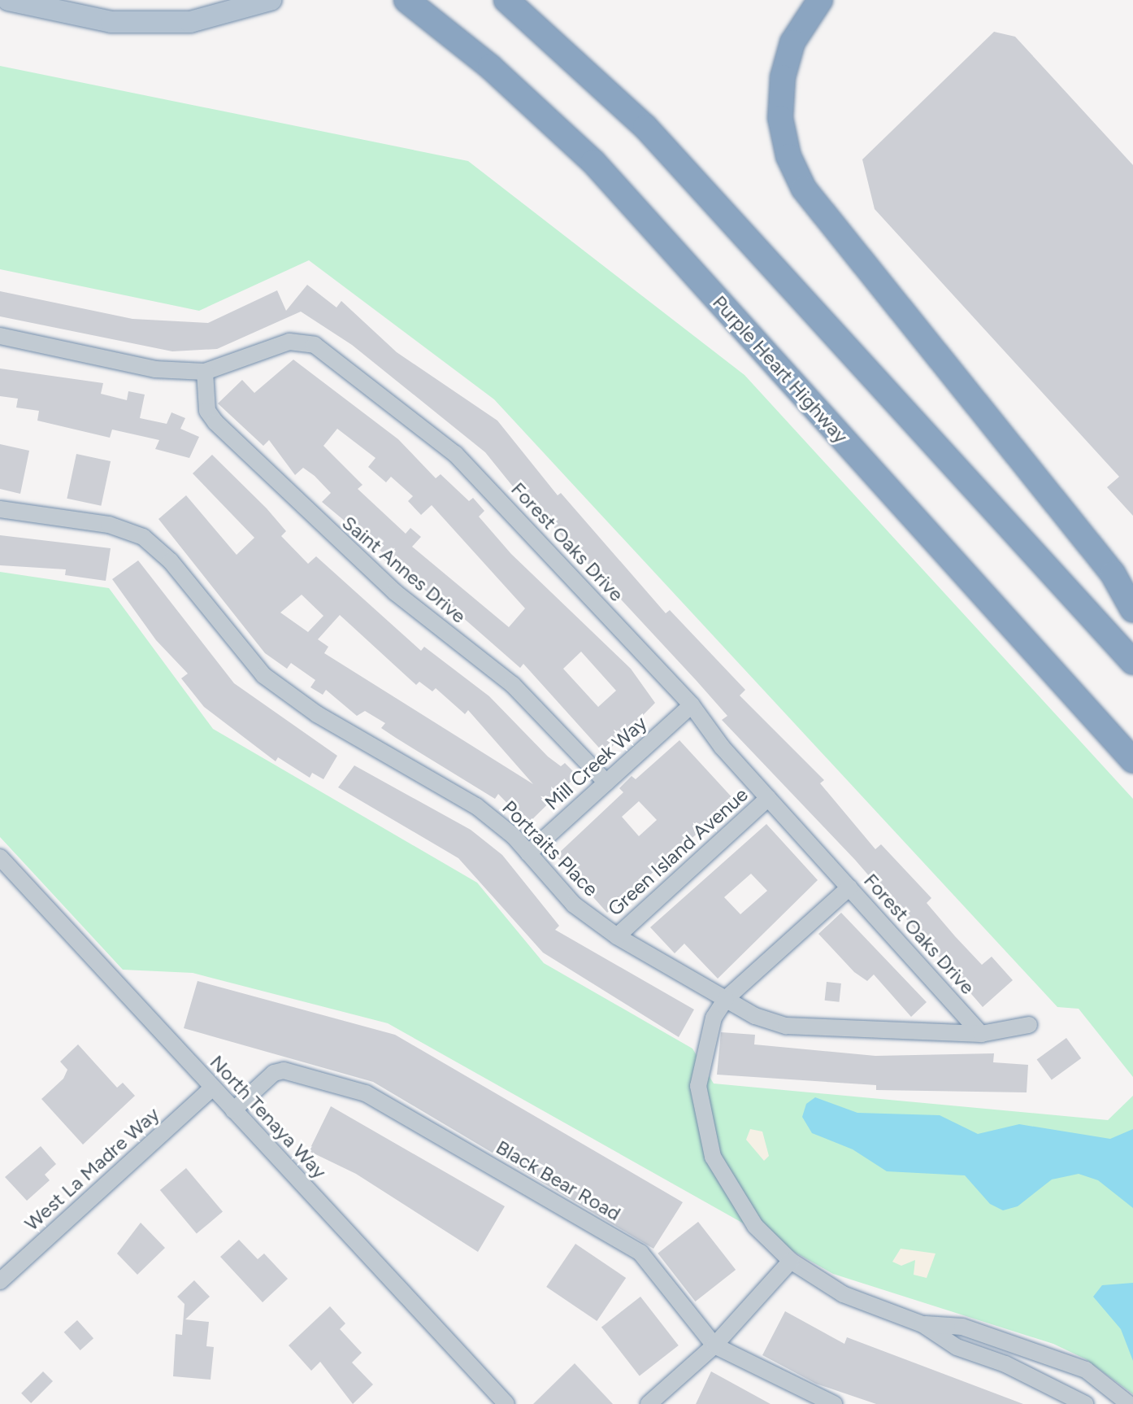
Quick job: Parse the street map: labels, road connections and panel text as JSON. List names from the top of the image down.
{
  "streets": {
    "highway": ["Purple Heart Highway"],
    "street": [
      "Forest Oaks Drive",
      "Saint Annes Drive",
      "Mill Creek Way",
      "Portraits Place",
      "Green Island Avenue",
      "North Tenaya Way",
      "West La Madre Way",
      "Black Bear Road"
    ]
  },
  "crossings": [
    ["Forest Oaks Drive", "Saint Annes Drive"],
    ["Forest Oaks Drive", "Mill Creek Way"],
    ["Forest Oaks Drive", "Portraits Place"],
    ["Forest Oaks Drive", "Green Island Avenue"],
    ["Saint Annes Drive", "Mill Creek Way"],
    ["Mill Creek Way", "Portraits Place"],
    ["Portraits Place", "Green Island Avenue"],
    ["North Tenaya Way", "West La Madre Way"],
    ["North Tenaya Way", "Black Bear Road"]
  ]
}
